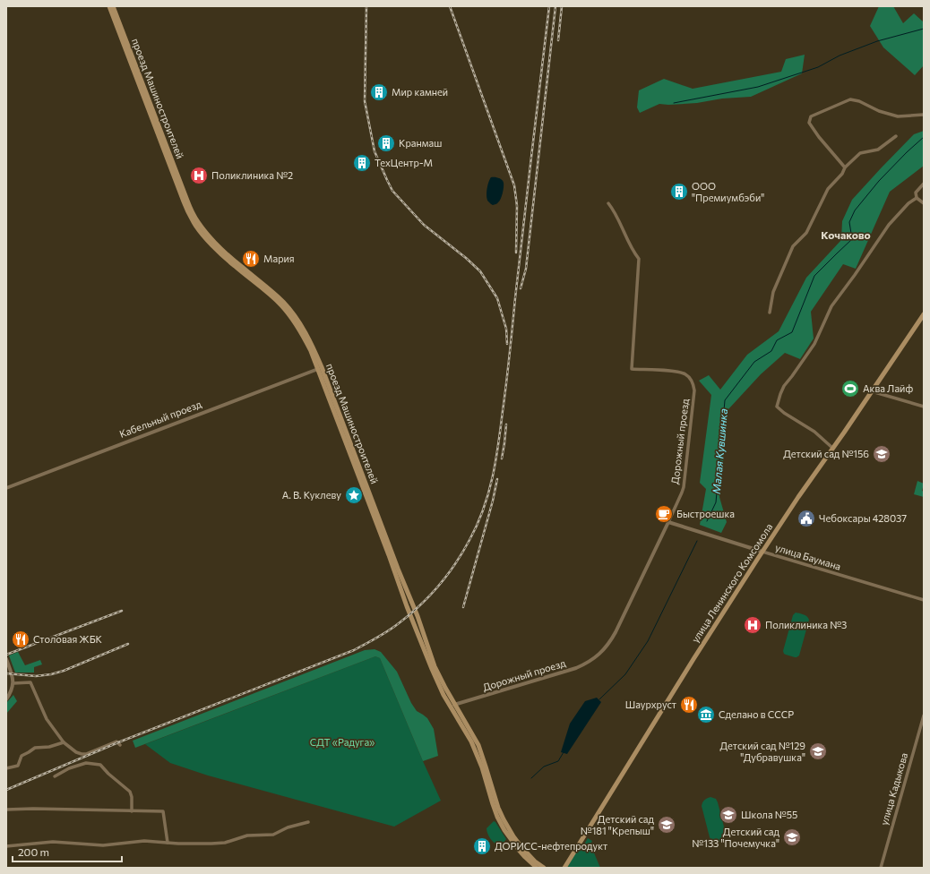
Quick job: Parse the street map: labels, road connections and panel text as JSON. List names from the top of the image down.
{
  "streets": {
    "main road": ["проезд Машиностроителей", "улица Ленинского Комсомола"],
    "street": [
      "Кабельный проезд",
      "Дорожный проезд",
      "улица Баумана",
      "улица Кадыкова"
    ]
  },
  "crossings": [
    ["проезд Машиностроителей", "Кабельный проезд"],
    ["проезд Машиностроителей", "Дорожный проезд"],
    ["Дорожный проезд", "улица Баумана"],
    ["улица Баумана", "улица Ленинского Комсомола"]
  ],
  "districts": ["Кочаково"],
  "water": ["Малая Кувшинка"],
  "parks": ["СДТ «Радуга»"],
  "places": {
    "building": [
      "Мир камней",
      "Кранмаш",
      "ТехЦентр-М",
      "ООО \"Премиумбэби\"",
      "ДОРИСС-нефтепродукт"
    ],
    "hospital": ["Поликлиника №2", "Поликлиника №3"],
    "restaurant": ["Мария", "Столовая ЖБК", "Шаурхруст"],
    "sports": ["Аква Лайф"],
    "school or university": [
      "Детский сад №156",
      "Детский сад №129 \"Дубравушка\"",
      "Школа №55",
      "Детский сад №181 \"Крепыш\"",
      "Детский сад №133 \"Почемучка\""
    ],
    "place": ["А. В. Куклеву"],
    "cafe": ["Быстроешка"],
    "public building": ["Чебоксары 428037"],
    "museum": ["Сделано в СССР"]
  },
  "scale_bar": "200 m"
}
